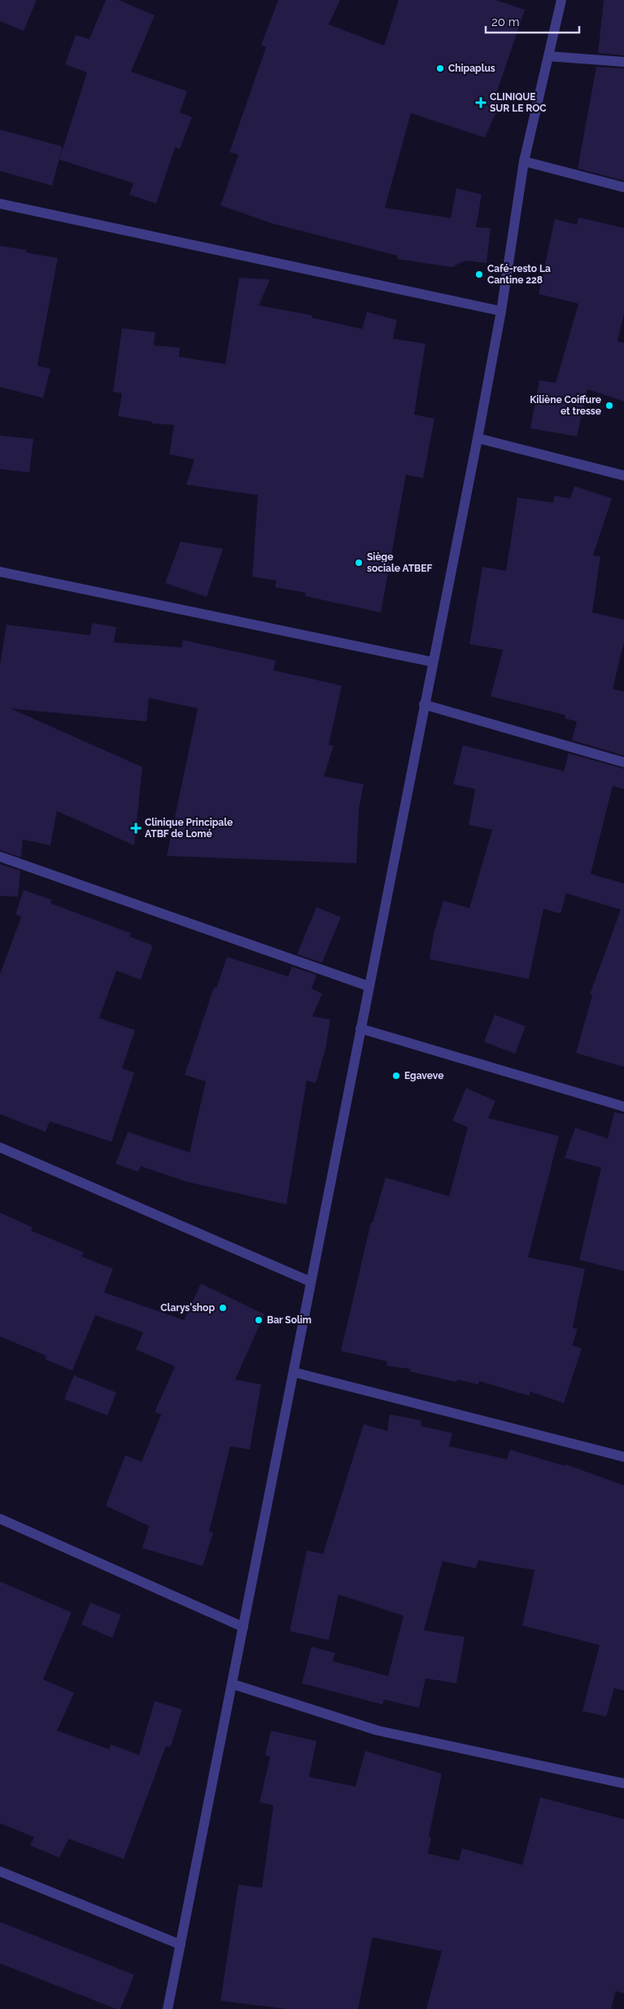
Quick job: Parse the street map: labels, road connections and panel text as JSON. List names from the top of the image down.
{
  "places": {
    "other": [
      "Chipaplus",
      "Café-resto La Cantine 228",
      "Kiliène Coiffure et tresse",
      "Siège sociale ATBEF",
      "Egaveve",
      "Clarys'shop",
      "Bar Solim"
    ],
    "health": ["CLINIQUE SUR LE ROC", "Clinique Principale ATBF de Lomé"]
  },
  "scale_bar": "20 m"
}
